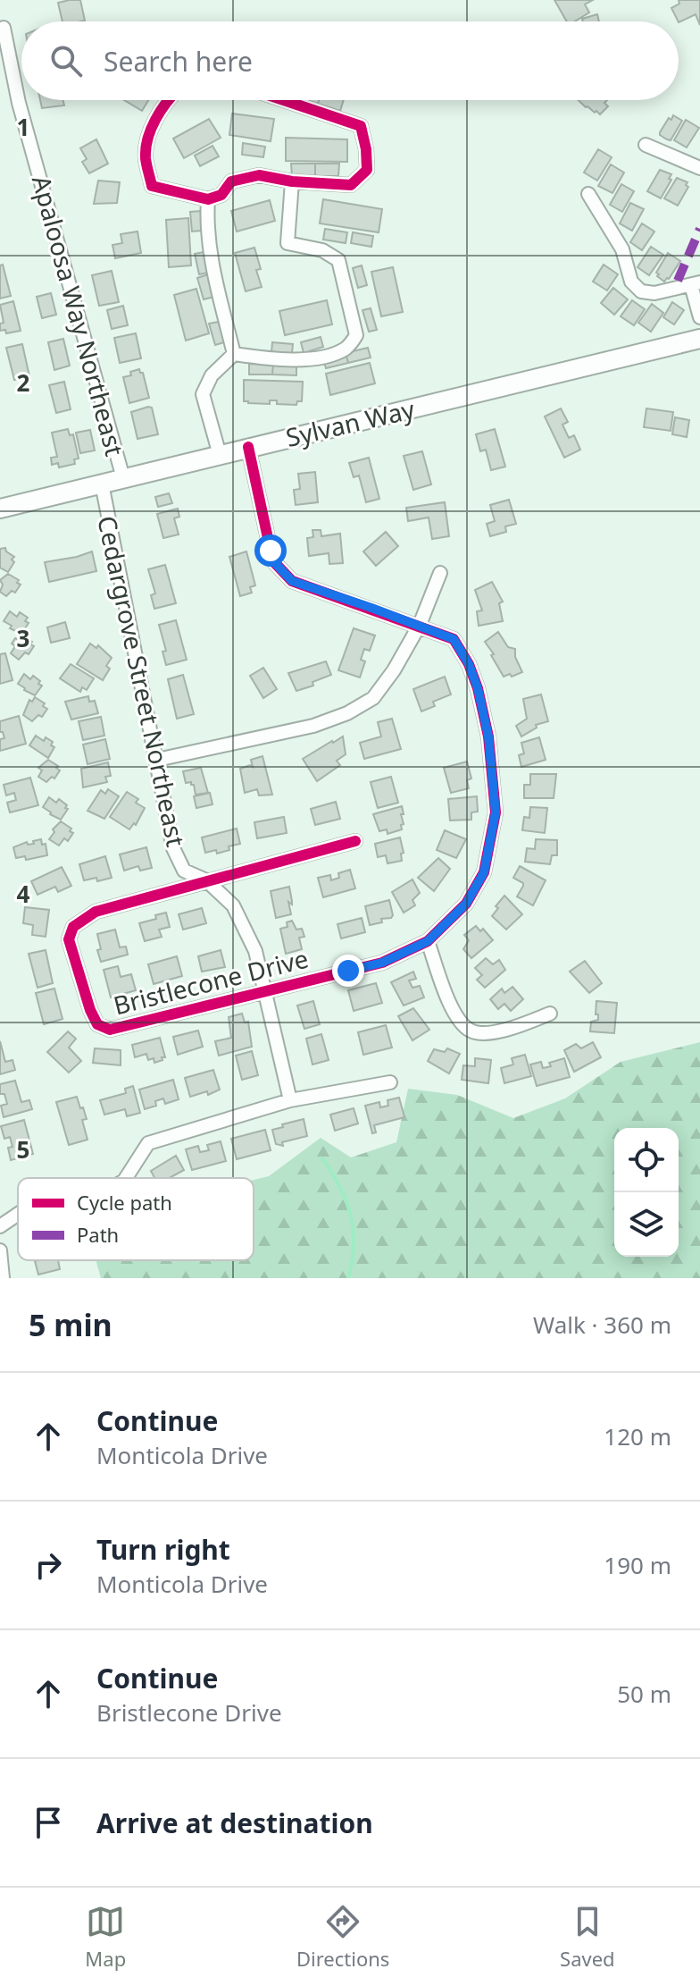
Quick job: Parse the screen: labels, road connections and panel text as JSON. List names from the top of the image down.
{
  "streets": {
    "main road": ["Sylvan Way"],
    "street": ["Apaloosa Way Northeast", "Cedargrove Street Northeast", "Bristlecone Drive"]
  },
  "crossings": [
    ["Apaloosa Way Northeast", "Sylvan Way"],
    ["Sylvan Way", "Cedargrove Street Northeast"],
    ["Sylvan Way", "Bristlecone Drive"],
    ["Cedargrove Street Northeast", "Bristlecone Drive"]
  ],
  "legend": ["Cycle path", "Path"],
  "page": {
    "search": "Search here",
    "heading": ["5 min", "Walk · 360 m"],
    "list": [
      ["Continue", "Monticola Drive", "120 m"],
      ["Turn right", "Monticola Drive", "190 m"],
      ["Continue", "Bristlecone Drive", "50 m"],
      "Arrive at destination"
    ],
    "nav": ["Map", "Directions", "Saved"]
  },
  "grid": {
    "rows": [
      "1",
      "2",
      "3",
      "4",
      "5"
    ]
  }
}
